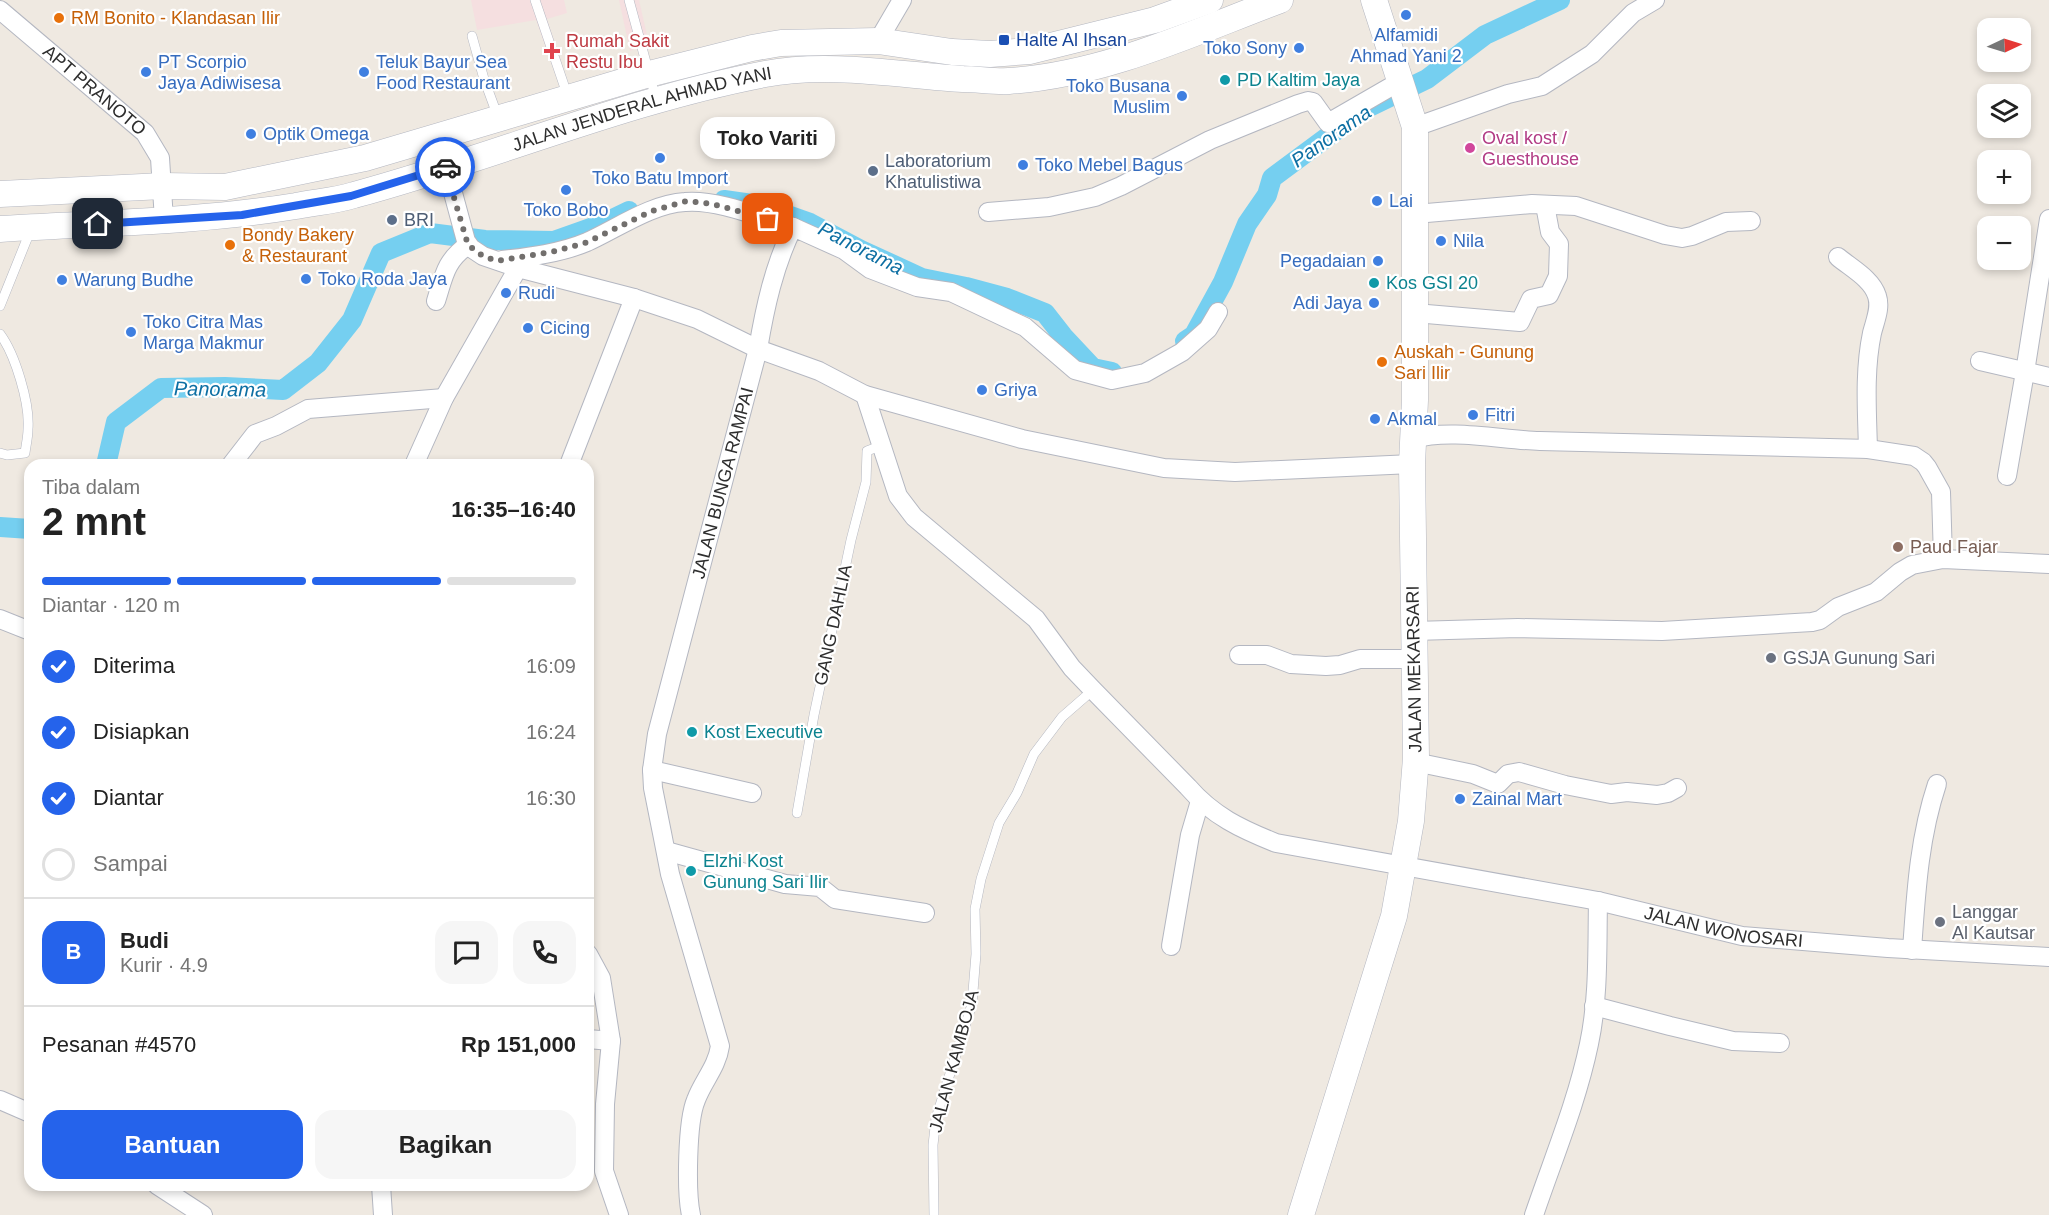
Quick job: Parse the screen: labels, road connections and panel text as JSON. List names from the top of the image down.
{
  "streets": {
    "main road": ["JALAN JENDERAL AHMAD YANI", "JALAN MEKARSARI"],
    "street": ["APT PRANOTO", "JALAN BUNGA RAMPAI", "JALAN WONOSARI"],
    "lane": ["GANG DAHLIA", "JALAN KAMBOJA"]
  },
  "crossings": [
    ["APT PRANOTO", "JALAN JENDERAL AHMAD YANI"],
    ["GANG DAHLIA", "JALAN WONOSARI"],
    ["JALAN MEKARSARI", "JALAN WONOSARI"],
    ["JALAN WONOSARI", "JALAN KAMBOJA"]
  ],
  "water": ["Panorama"],
  "places": {
    "other": [
      "Alfamidi Ahmad Yani 2",
      "RM Bonito - Klandasan Ilir",
      "Toko Sony",
      "PT Scorpio Jaya Adiwisesa",
      "Teluk Bayur Sea Food Restaurant",
      "PD Kaltim Jaya",
      "Toko Busana Muslim",
      "Optik Omega",
      "Oval kost / Guesthouse",
      "Toko Batu Import",
      "Toko Mebel Bagus",
      "Laboratorium Khatulistiwa",
      "Toko Bobo",
      "Lai",
      "Toko Variti",
      "BRI",
      "Nila",
      "Bondy Bakery & Restaurant",
      "Pegadaian",
      "Toko Roda Jaya",
      "Warung Budhe",
      "Kos GSI 20",
      "Rudi",
      "Adi Jaya",
      "Cicing",
      "Toko Citra Mas Marga Makmur",
      "Auskah - Gunung Sari Ilir",
      "Griya",
      "Fitri",
      "Akmal",
      "Paud Fajar",
      "GSJA Gunung Sari",
      "Kost Executive",
      "Zainal Mart",
      "Elzhi Kost Gunung Sari Ilir",
      "Langgar Al Kautsar"
    ],
    "transit": ["Halte Al Ihsan"],
    "health": ["Rumah Sakit Restu Ibu"]
  },
  "north": "right",
  "page": {
    "map_buttons": ["+", "−"],
    "bubble": "Toko Variti",
    "heading": ["2 mnt", "Tiba dalam", "16:35–16:40"],
    "panel": [
      "Budi",
      "Kurir · 4.9",
      "Pesanan #4570",
      "Rp 151,000"
    ],
    "bar": "Diantar · 120 m",
    "list": [
      ["Diterima", "16:09"],
      ["Disiapkan", "16:24"],
      ["Diantar", "16:30"],
      "Sampai"
    ],
    "round": "B",
    "buttons": ["Bantuan", "Bagikan"]
  }
}
